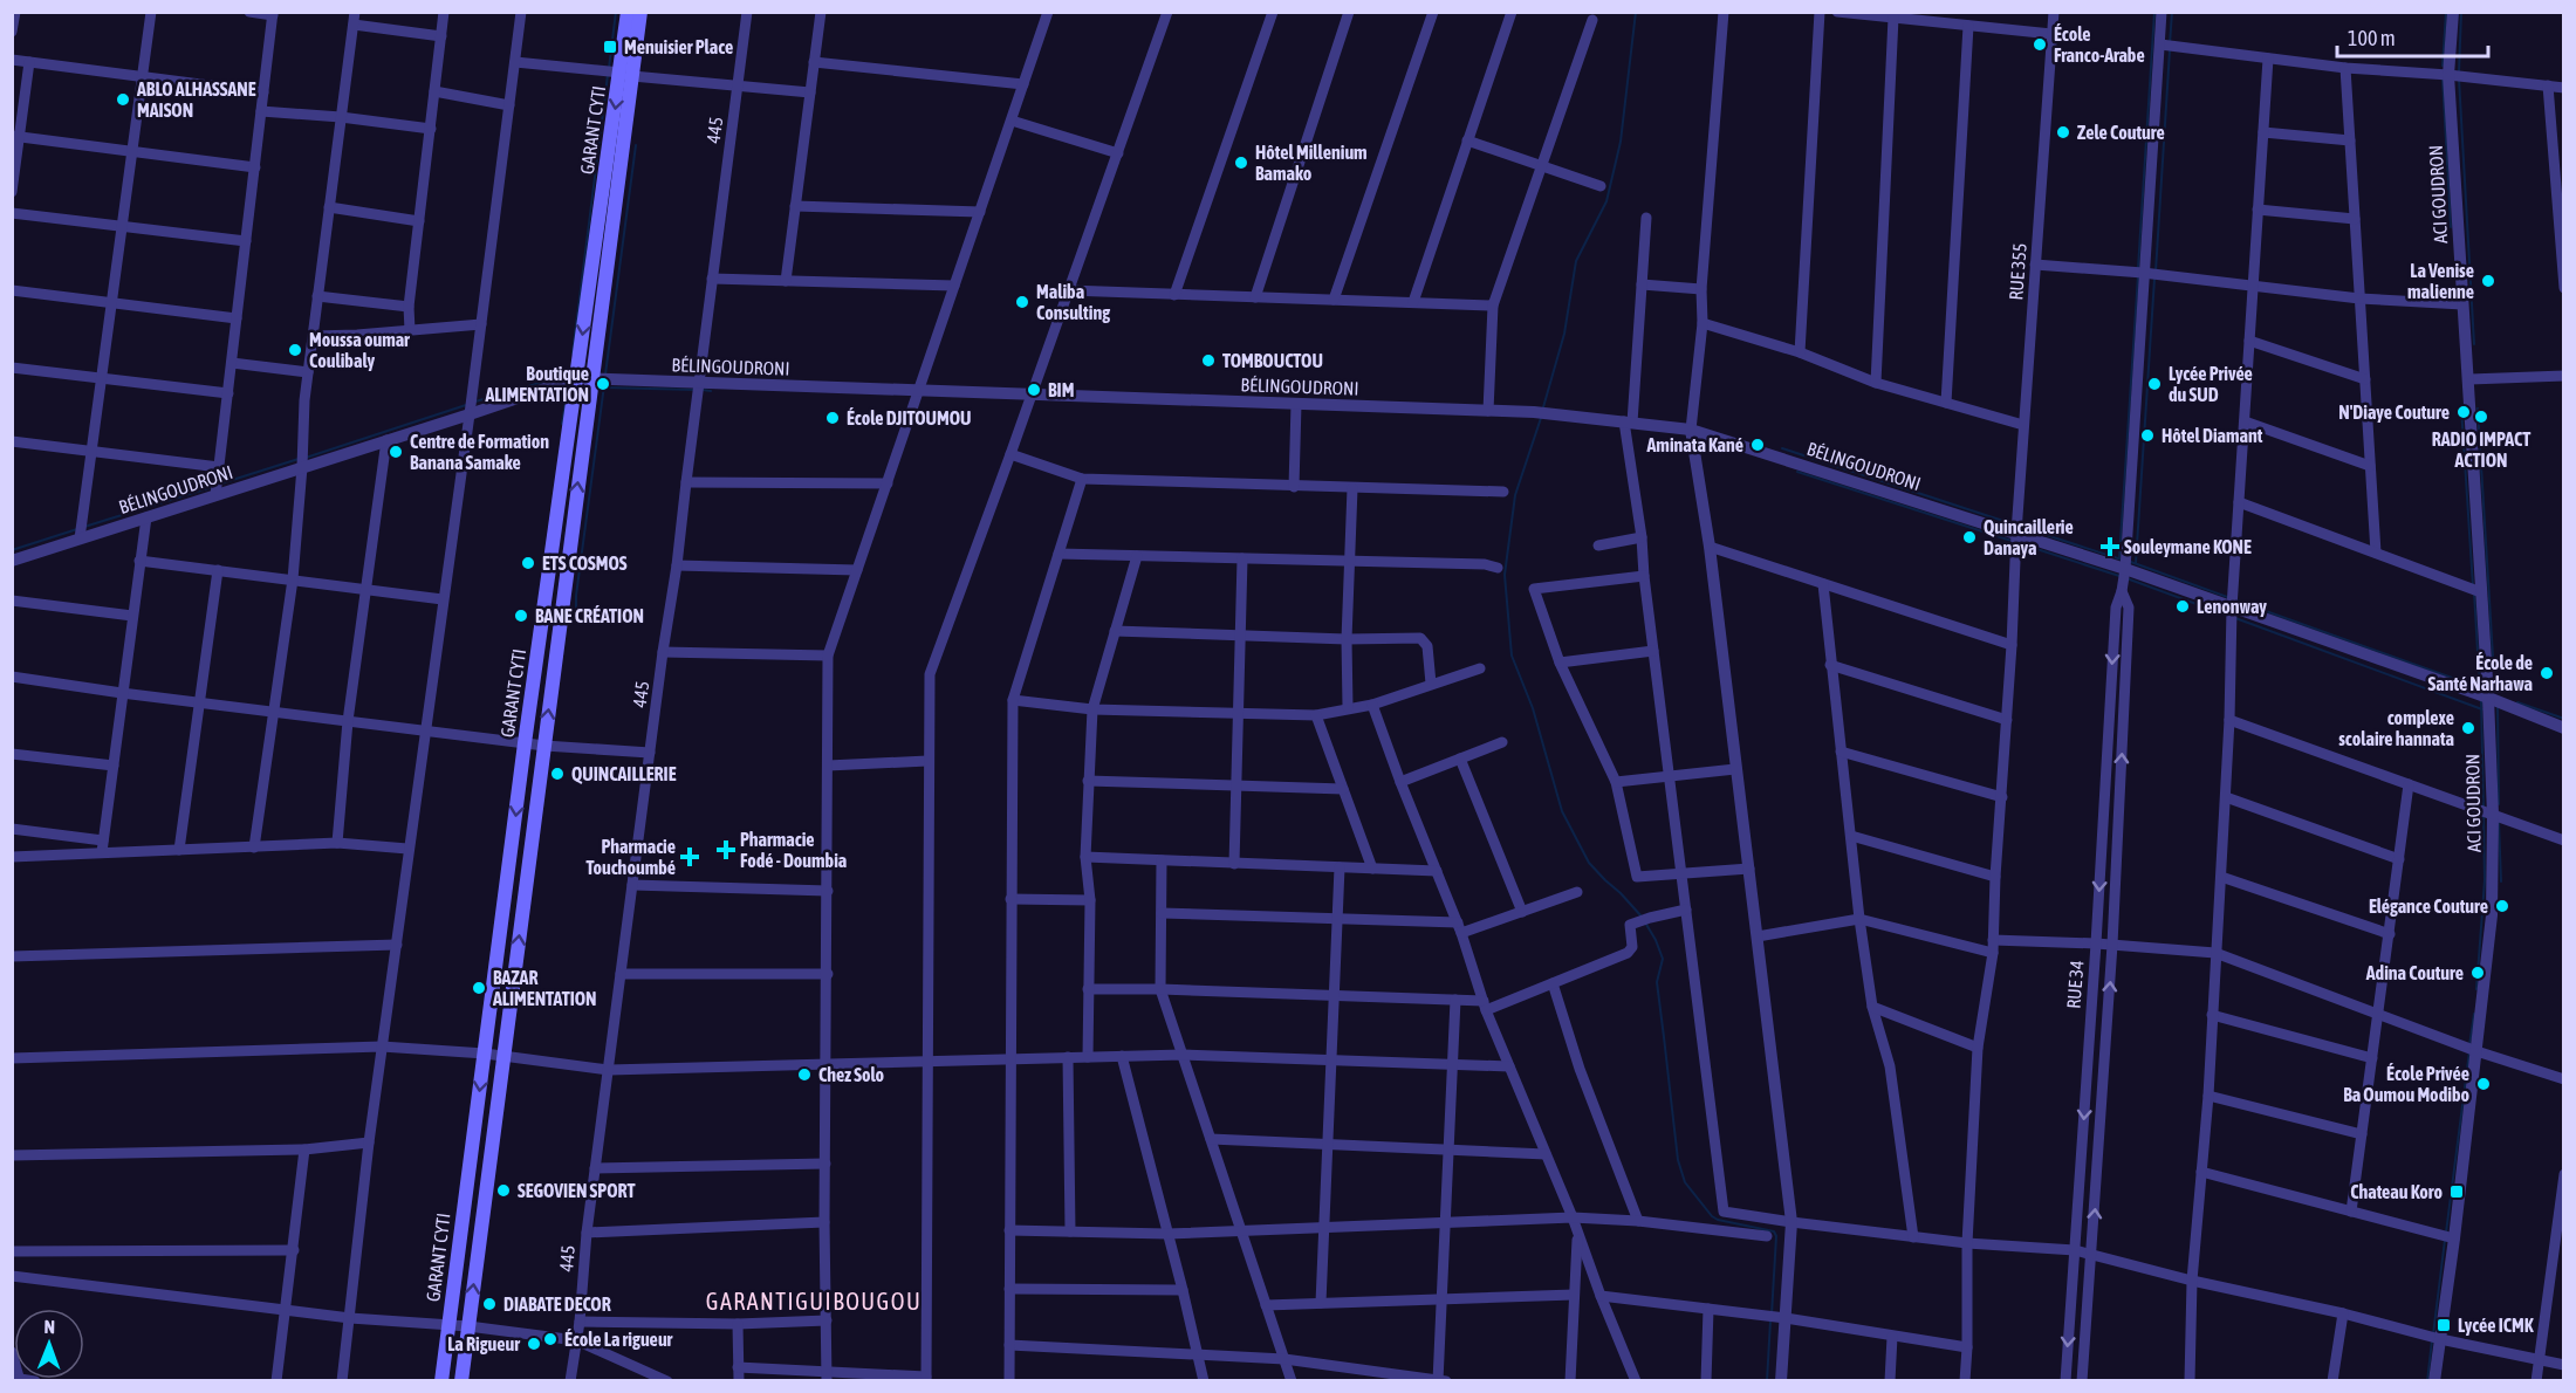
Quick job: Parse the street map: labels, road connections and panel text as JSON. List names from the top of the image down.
{
  "streets": {
    "main road": ["GARANT CYTI"],
    "street": [
      "445",
      "ACI GOUDRON",
      "RUE 355",
      "BÉLINGOUDRONI",
      "RUE 34"
    ]
  },
  "crossings": [
    ["GARANT CYTI", "BÉLINGOUDRONI"],
    ["445", "BÉLINGOUDRONI"],
    ["ACI GOUDRON", "BÉLINGOUDRONI"],
    ["RUE 355", "BÉLINGOUDRONI"],
    ["BÉLINGOUDRONI", "RUE 34"]
  ],
  "districts": ["GARANTIGUIBOUGOU"],
  "places": {
    "other": [
      "École Franco-Arabe",
      "ABLO ALHASSANE MAISON",
      "Zele Couture",
      "Hôtel Millenium Bamako",
      "La Venise malienne",
      "Maliba Consulting",
      "Moussa oumar Coulibaly",
      "TOMBOUCTOU",
      "Boutique ALIMENTATION",
      "Lycée Privée du SUD",
      "BIM",
      "N'Diaye Couture",
      "RADIO IMPACT ACTION",
      "École DJITOUMOU",
      "Hôtel Diamant",
      "Aminata Kané",
      "Centre de Formation Banana Samake",
      "Quincaillerie Danaya",
      "ETS COSMOS",
      "Lenonway",
      "BANE CRÉATION",
      "École de Santé Narhawa",
      "complexe scolaire hannata",
      "QUINCAILLERIE",
      "Elégance Couture",
      "Adina Couture",
      "BAZAR ALIMENTATION",
      "Chez Solo",
      "École Privée Ba Oumou Modibo",
      "SEGOVIEN SPORT",
      "DIABATE DECOR",
      "École La rigueur",
      "La Rigueur"
    ],
    "transit": ["Menuisier Place", "Chateau Koro", "Lycée ICMK"],
    "health": ["Souleymane KONE", "Pharmacie Fodé - Doumbia", "Pharmacie Touchoumbé"]
  },
  "scale_bar": "100 m",
  "north": "top"
}
